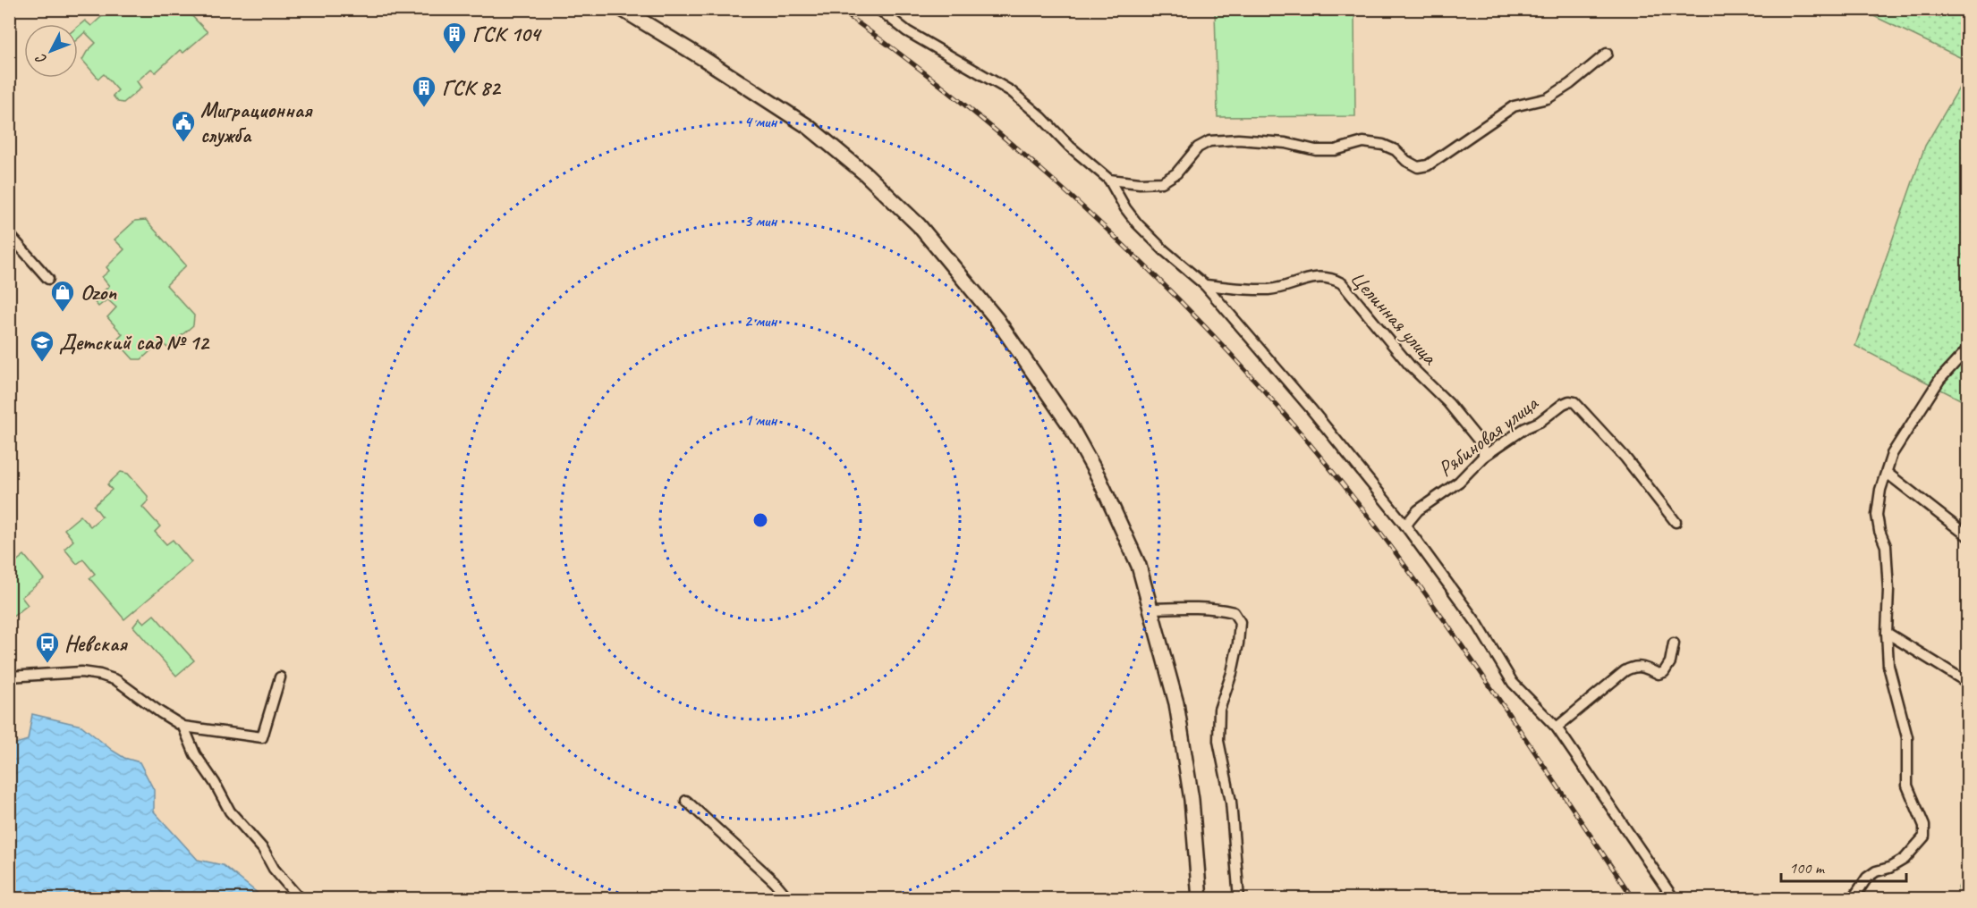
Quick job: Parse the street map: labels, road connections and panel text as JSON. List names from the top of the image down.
{
  "streets": {
    "street": ["Целинная улица", "Рябиновая улица"]
  },
  "crossings": [
    ["Целинная улица", "Рябиновая улица"]
  ],
  "places": {
    "building": ["ГСК 104", "ГСК 82"],
    "public building": ["Миграционная служба"],
    "shop": ["Ozon"],
    "school or university": ["Детский сад № 12"],
    "bus stop": ["Невская"]
  },
  "scale_bar": "100 m",
  "north": "bottom left",
  "rings": [
    "4 мин",
    "3 мин",
    "2 мин",
    "1 мин"
  ]
}
